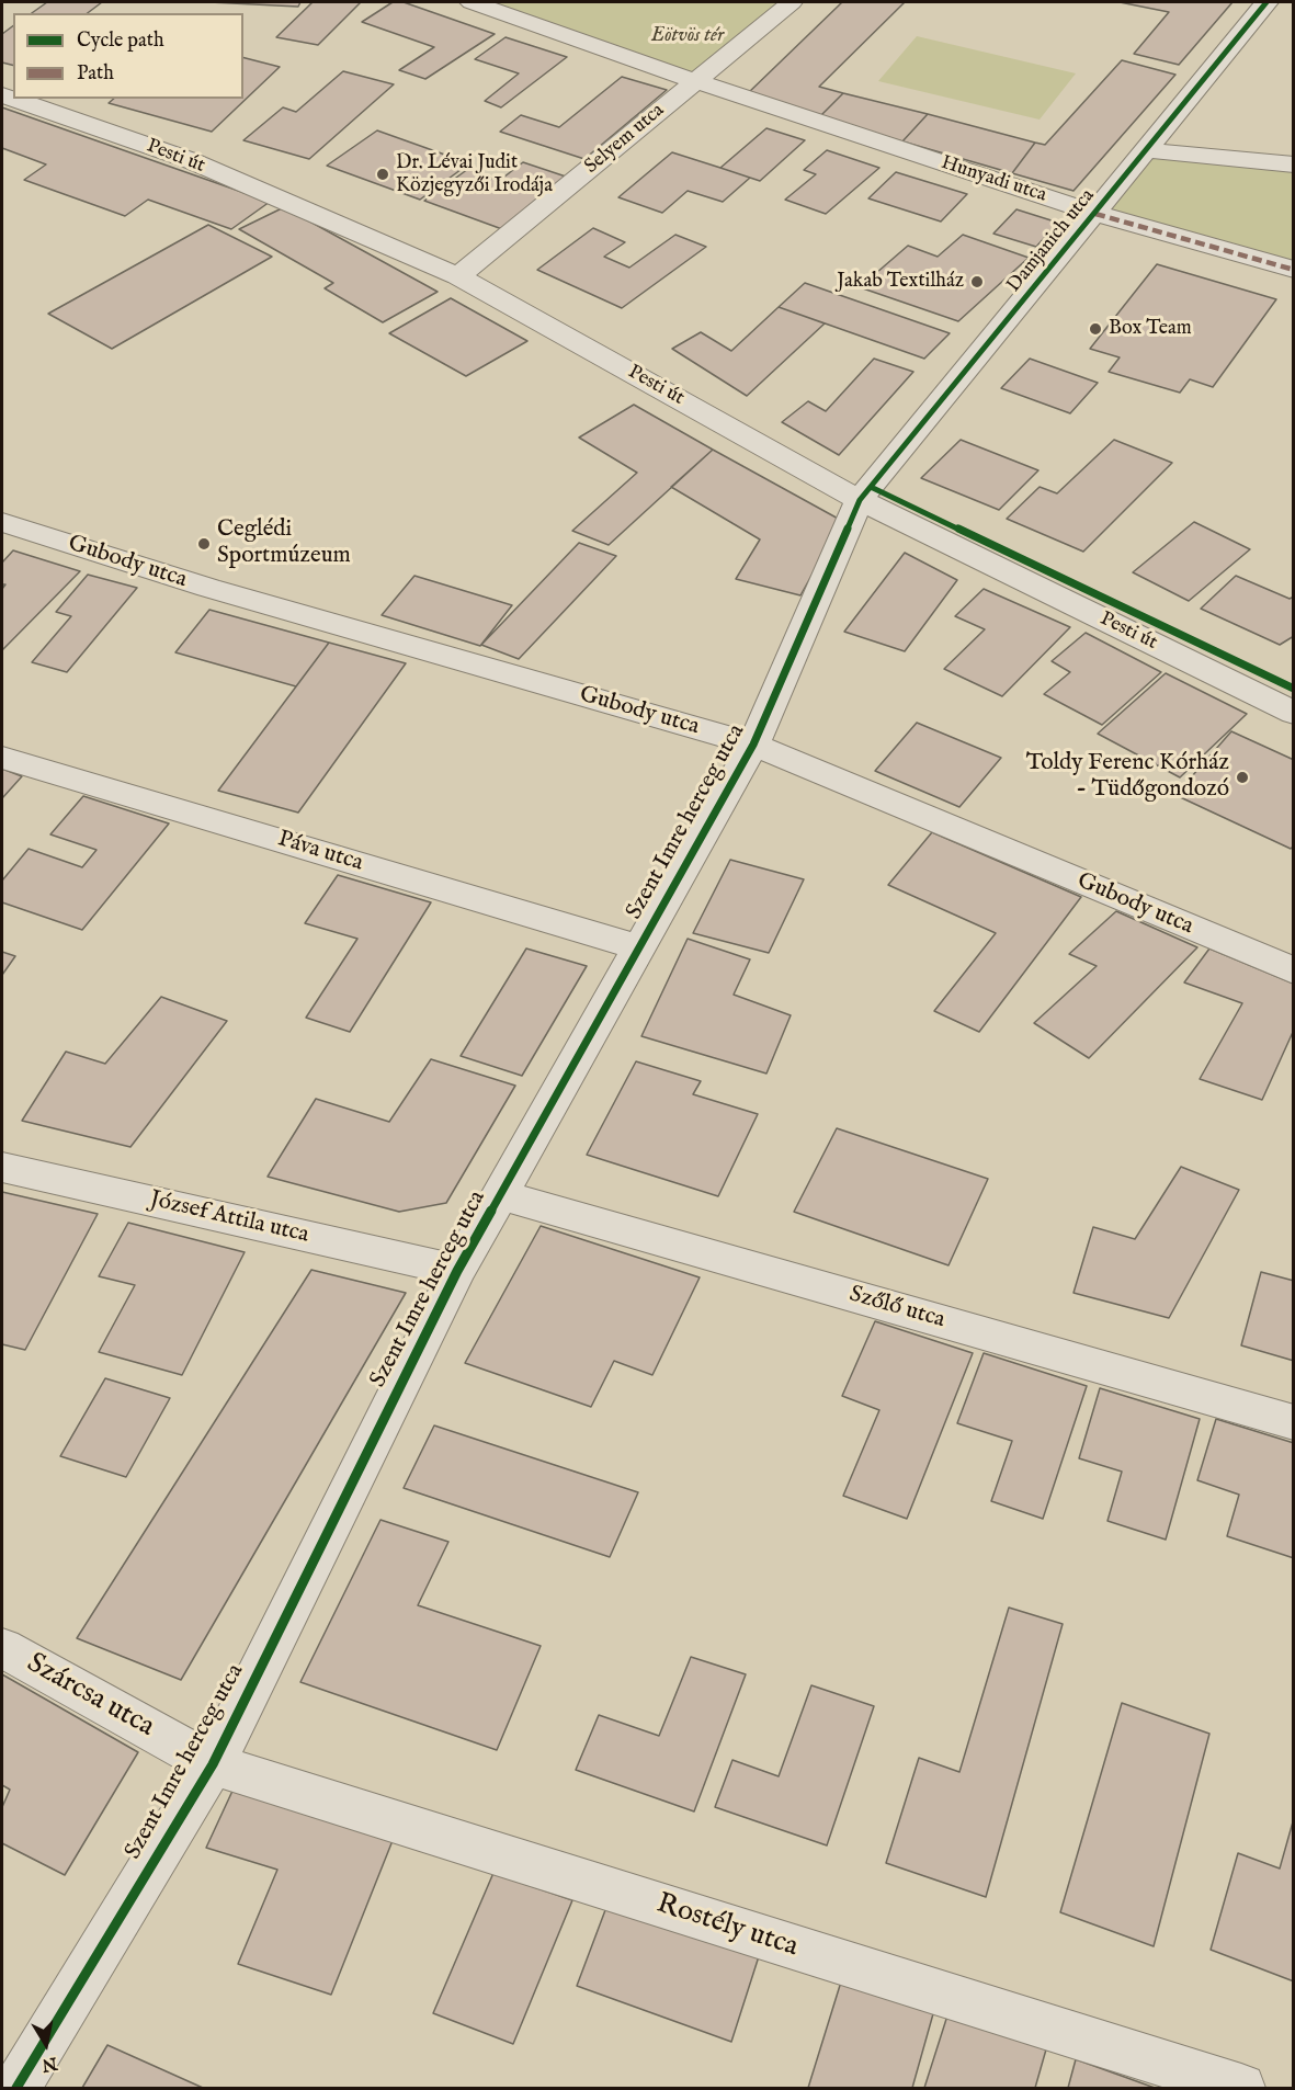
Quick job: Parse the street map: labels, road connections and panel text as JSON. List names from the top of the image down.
{
  "streets": {
    "street": [
      "Selyem utca",
      "Pesti út",
      "Hunyadi utca",
      "Damjanich utca",
      "Gubody utca",
      "Szent Imre herceg utca",
      "Páva utca",
      "József Attila utca",
      "Szőlő utca",
      "Szárcsa utca",
      "Rostély utca"
    ]
  },
  "crossings": [
    ["Selyem utca", "Pesti út"],
    ["Selyem utca", "Hunyadi utca"],
    ["Pesti út", "Damjanich utca"],
    ["Pesti út", "Szent Imre herceg utca"],
    ["Hunyadi utca", "Damjanich utca"],
    ["Damjanich utca", "Szent Imre herceg utca"],
    ["Gubody utca", "Szent Imre herceg utca"],
    ["Szent Imre herceg utca", "Páva utca"],
    ["Szent Imre herceg utca", "József Attila utca"],
    ["Szent Imre herceg utca", "Szőlő utca"],
    ["Szent Imre herceg utca", "Szárcsa utca"],
    ["Szent Imre herceg utca", "Rostély utca"],
    ["Szárcsa utca", "Rostély utca"]
  ],
  "parks": ["Eötvös tér"],
  "places": [
    "Dr. Lévai Judit Közjegyzői Irodája",
    "Jakab Textilház",
    "Box Team",
    "Ceglédi Sportmúzeum",
    "Toldy Ferenc Kórház - Tüdőgondozó"
  ],
  "legend": ["Cycle path", "Path"],
  "north": "bottom"
}
